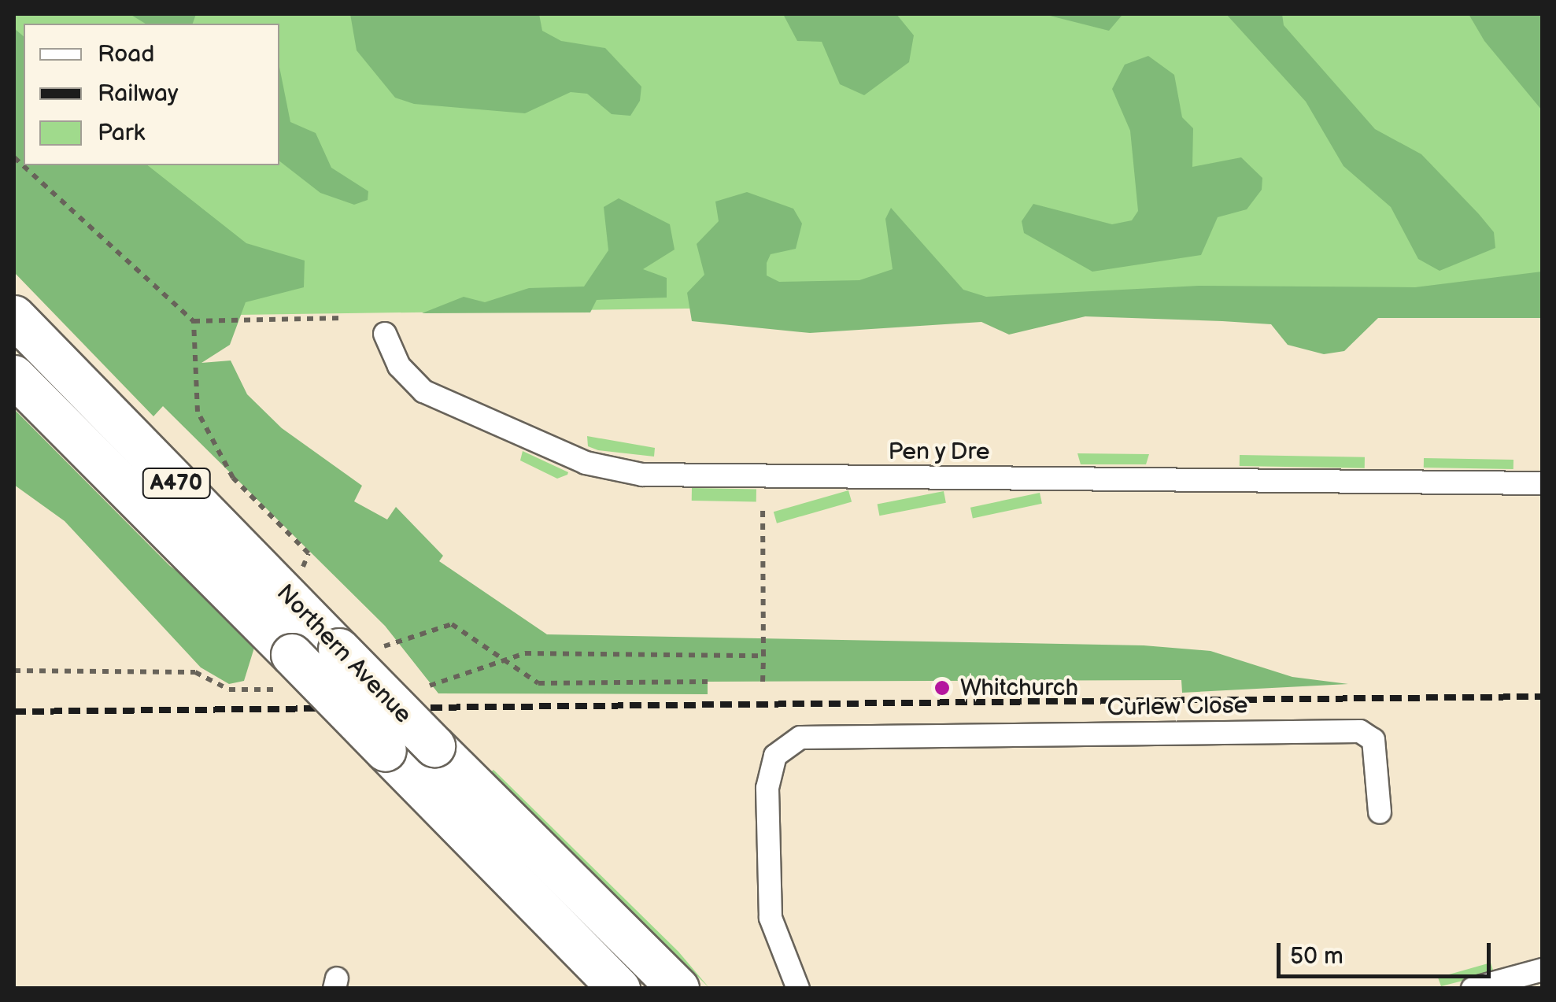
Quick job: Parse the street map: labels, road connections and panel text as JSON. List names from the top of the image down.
{
  "streets": {
    "highway": ["A470", "Northern Avenue"],
    "street": ["Pen y Dre", "Curlew Close"]
  },
  "places": ["Whitchurch"],
  "legend": ["Road", "Railway", "Park"],
  "scale_bar": "50 m"
}
